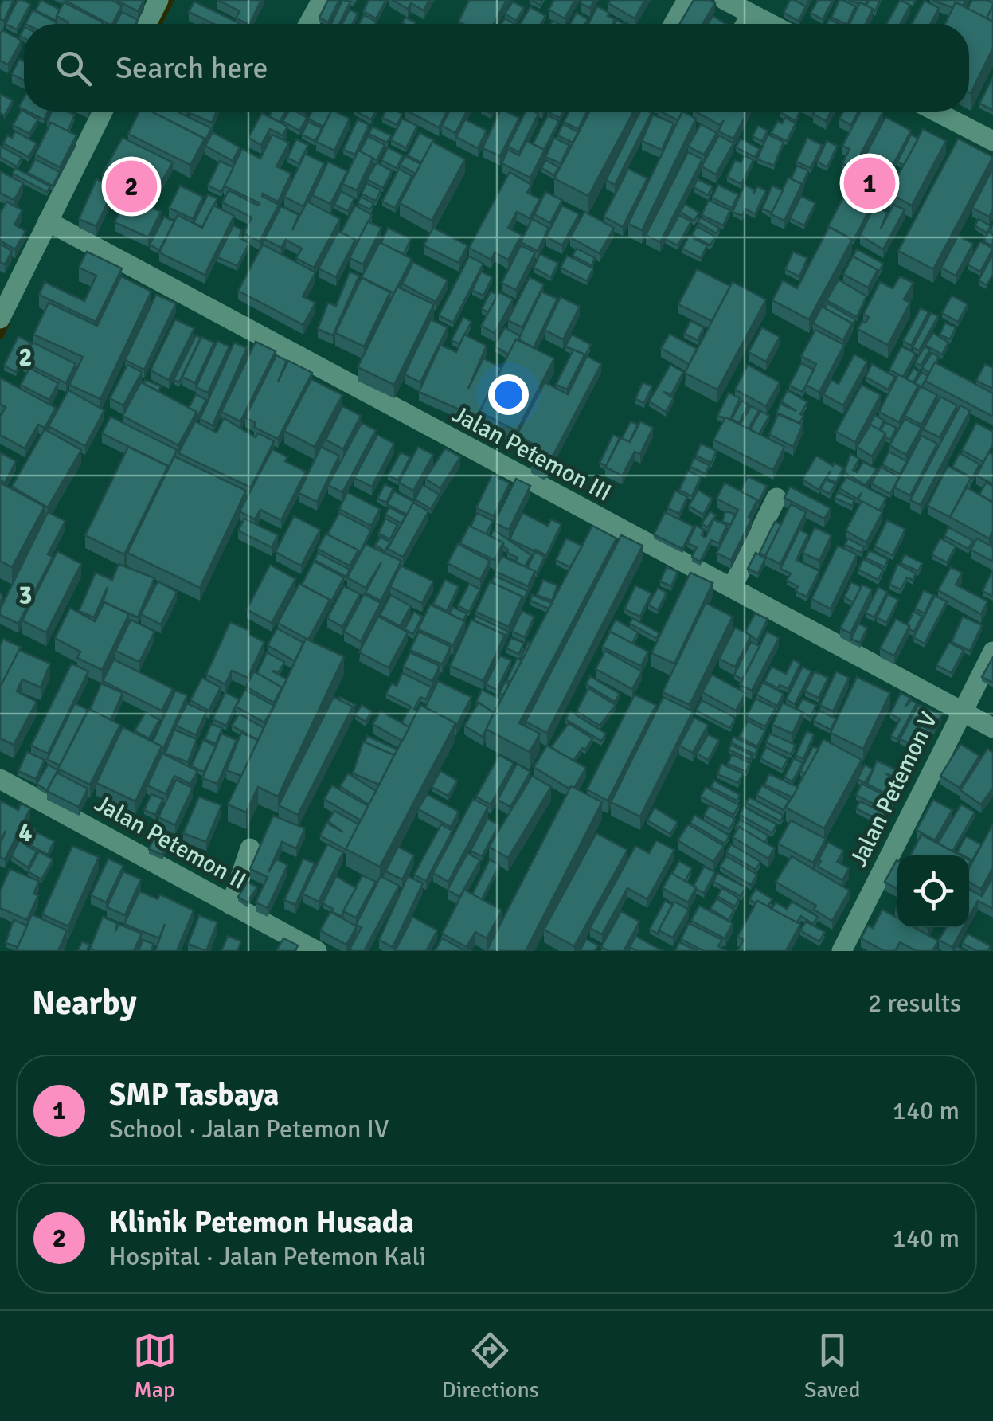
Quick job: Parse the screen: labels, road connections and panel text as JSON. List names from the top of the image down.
{
  "streets": {
    "street": ["Jalan Petemon III", "Jalan Petemon V", "Jalan Petemon II"]
  },
  "crossings": [
    ["Jalan Petemon III", "Jalan Petemon V"]
  ],
  "page": {
    "search": "Search here",
    "pins": ["1", "2"],
    "heading": ["Nearby", "2 results"],
    "list": [
      {
        "mark": "1",
        "name": "SMP Tasbaya",
        "note": "School · Jalan Petemon IV",
        "value": "140 m"
      },
      {
        "mark": "2",
        "name": "Klinik Petemon Husada",
        "note": "Hospital · Jalan Petemon Kali",
        "value": "140 m"
      }
    ],
    "nav": ["Map", "Directions", "Saved"]
  },
  "grid": {
    "rows": ["2", "3", "4"]
  }
}
